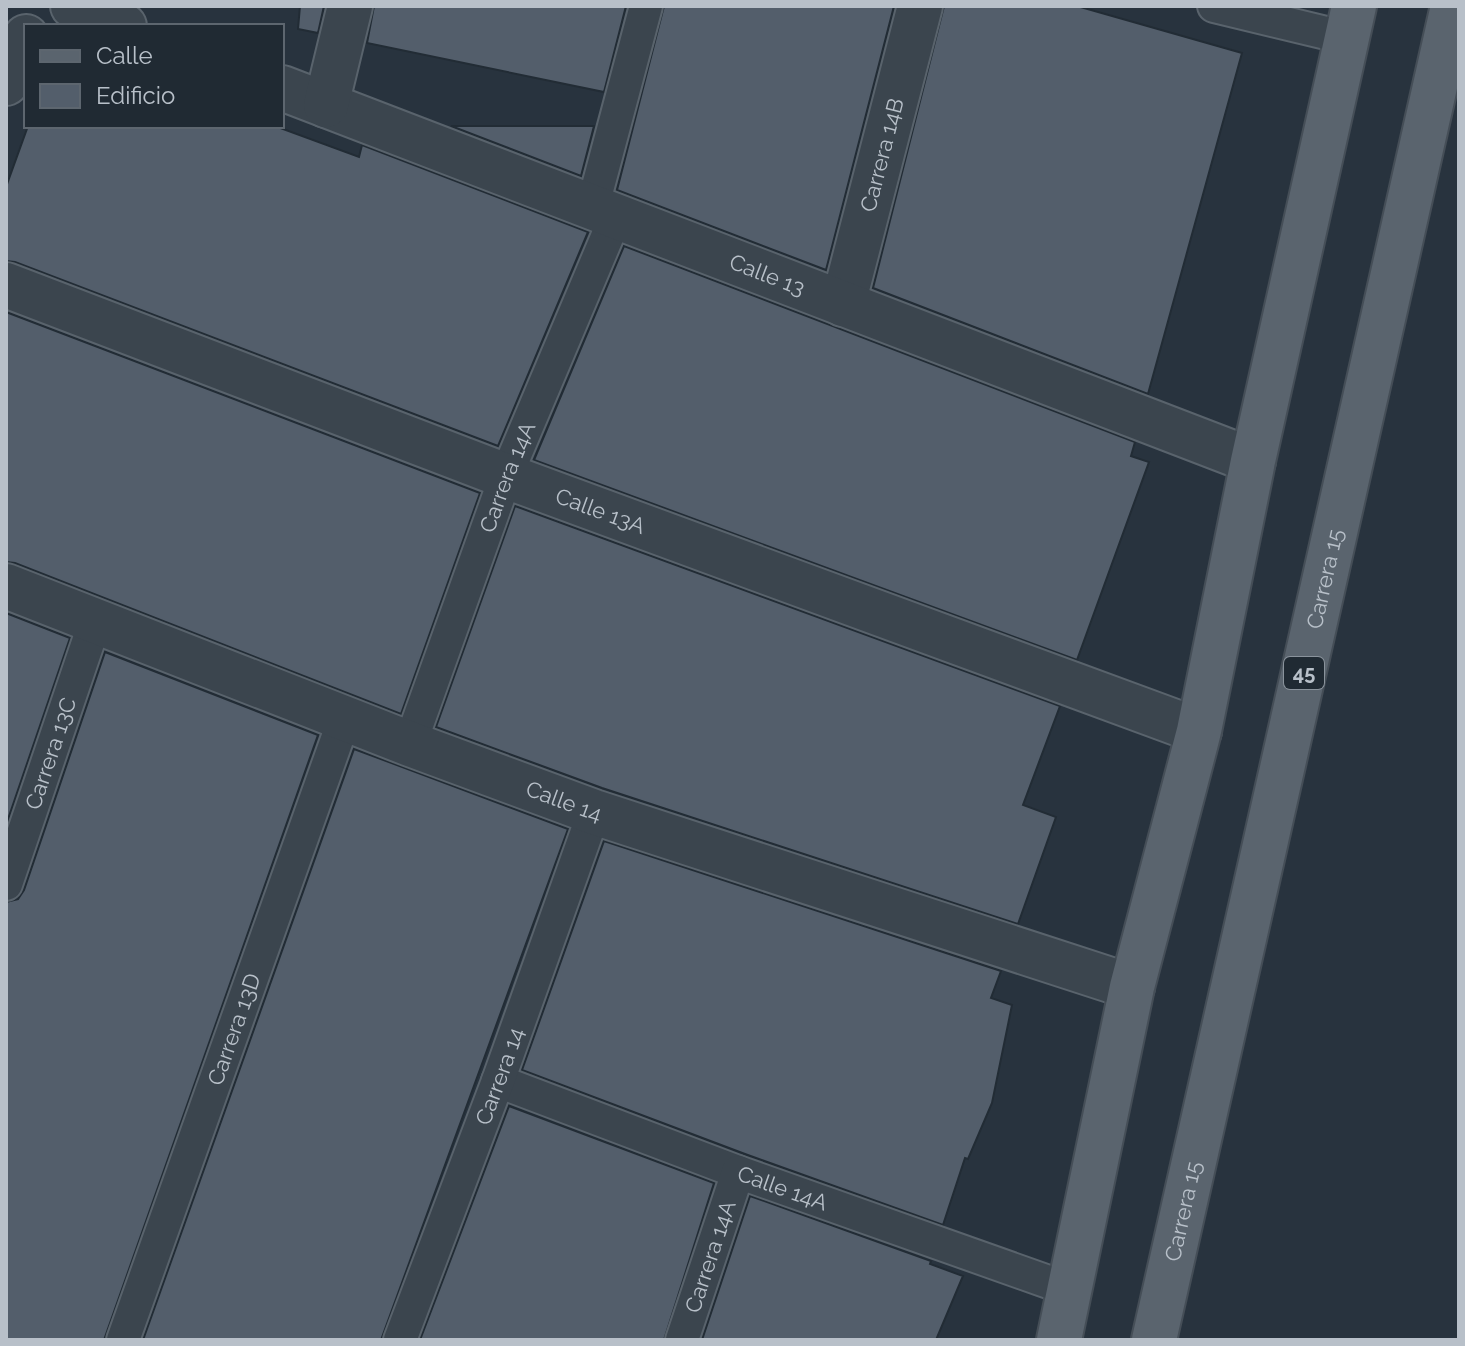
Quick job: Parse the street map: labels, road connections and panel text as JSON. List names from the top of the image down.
{
  "streets": {
    "main road": ["Carrera 15", "45"],
    "street": [
      "Carrera 14B",
      "Calle 13",
      "Calle 13A",
      "Calle 14"
    ],
    "lane": [
      "Carrera 14A",
      "Carrera 13C",
      "Carrera 13D",
      "Carrera 14",
      "Calle 14A"
    ]
  },
  "crossings": [
    ["Carrera 14B", "Calle 13"],
    ["Calle 13", "Carrera 14A"],
    ["Carrera 14A", "Calle 13A"],
    ["Carrera 14A", "Calle 14"],
    ["Carrera 14A", "Calle 14A"],
    ["Carrera 13C", "Calle 14"],
    ["Calle 14", "Carrera 13D"],
    ["Calle 14", "Carrera 14"],
    ["Carrera 14", "Calle 14A"]
  ],
  "legend": ["Calle", "Edificio"]
}
